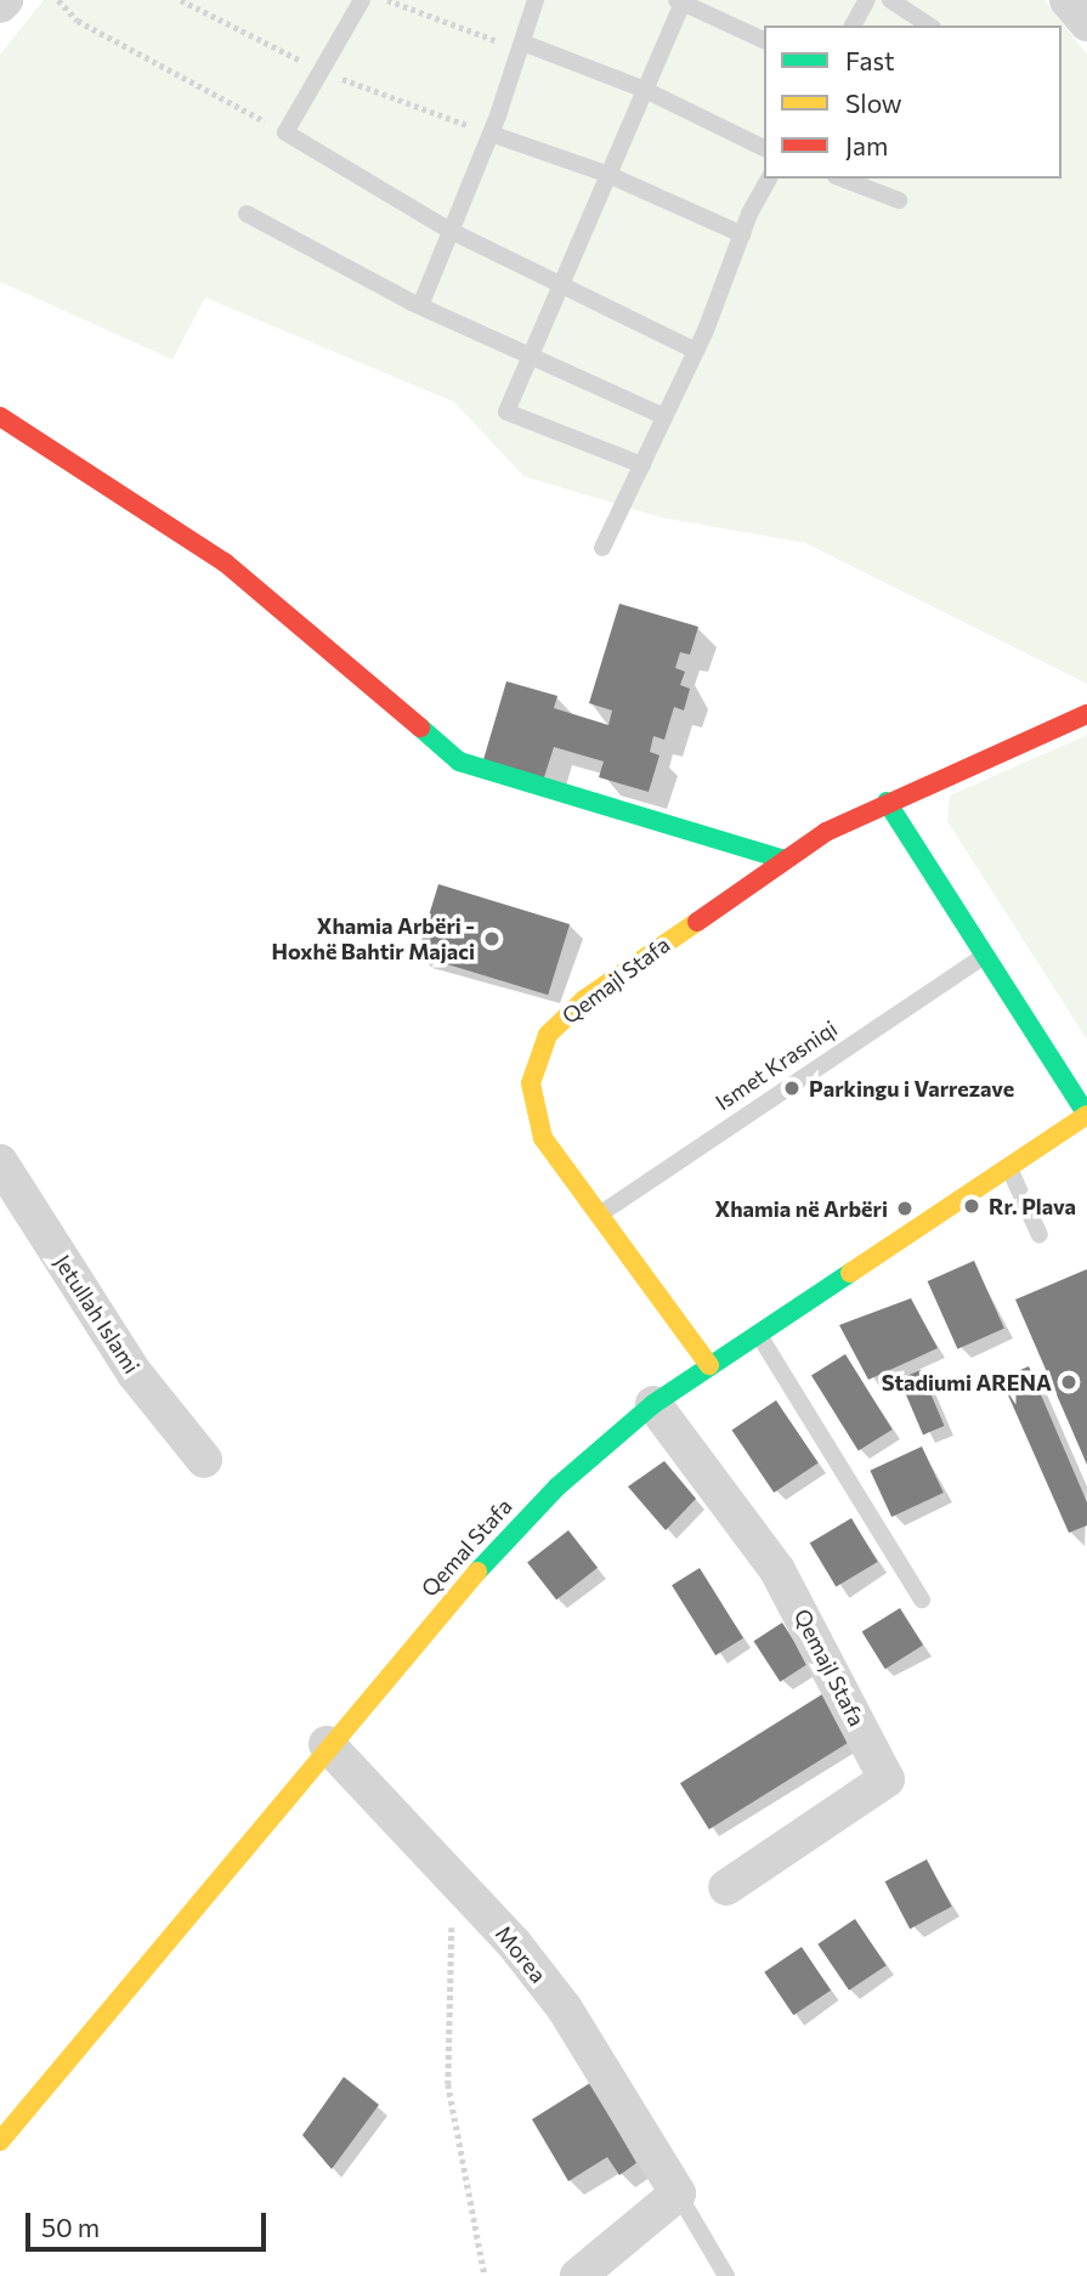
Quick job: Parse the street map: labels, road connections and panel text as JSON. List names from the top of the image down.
{
  "streets": {
    "street": [
      "Qemajl Stafa",
      "Jetullah Islami",
      "Qemal Stafa",
      "Morea"
    ],
    "lane": ["Ismet Krasniqi"]
  },
  "crossings": [
    ["Qemajl Stafa", "Ismet Krasniqi"],
    ["Qemajl Stafa", "Qemal Stafa"],
    ["Qemal Stafa", "Morea"]
  ],
  "places": [
    "Xhamia Arbëri - Hoxhë Bahtir Majaci",
    "Parkingu i Varrezave",
    "Rr. Plava",
    "Xhamia në Arbëri",
    "Stadiumi ARENA"
  ],
  "legend": ["Fast", "Slow", "Jam"],
  "scale_bar": "50 m"
}
